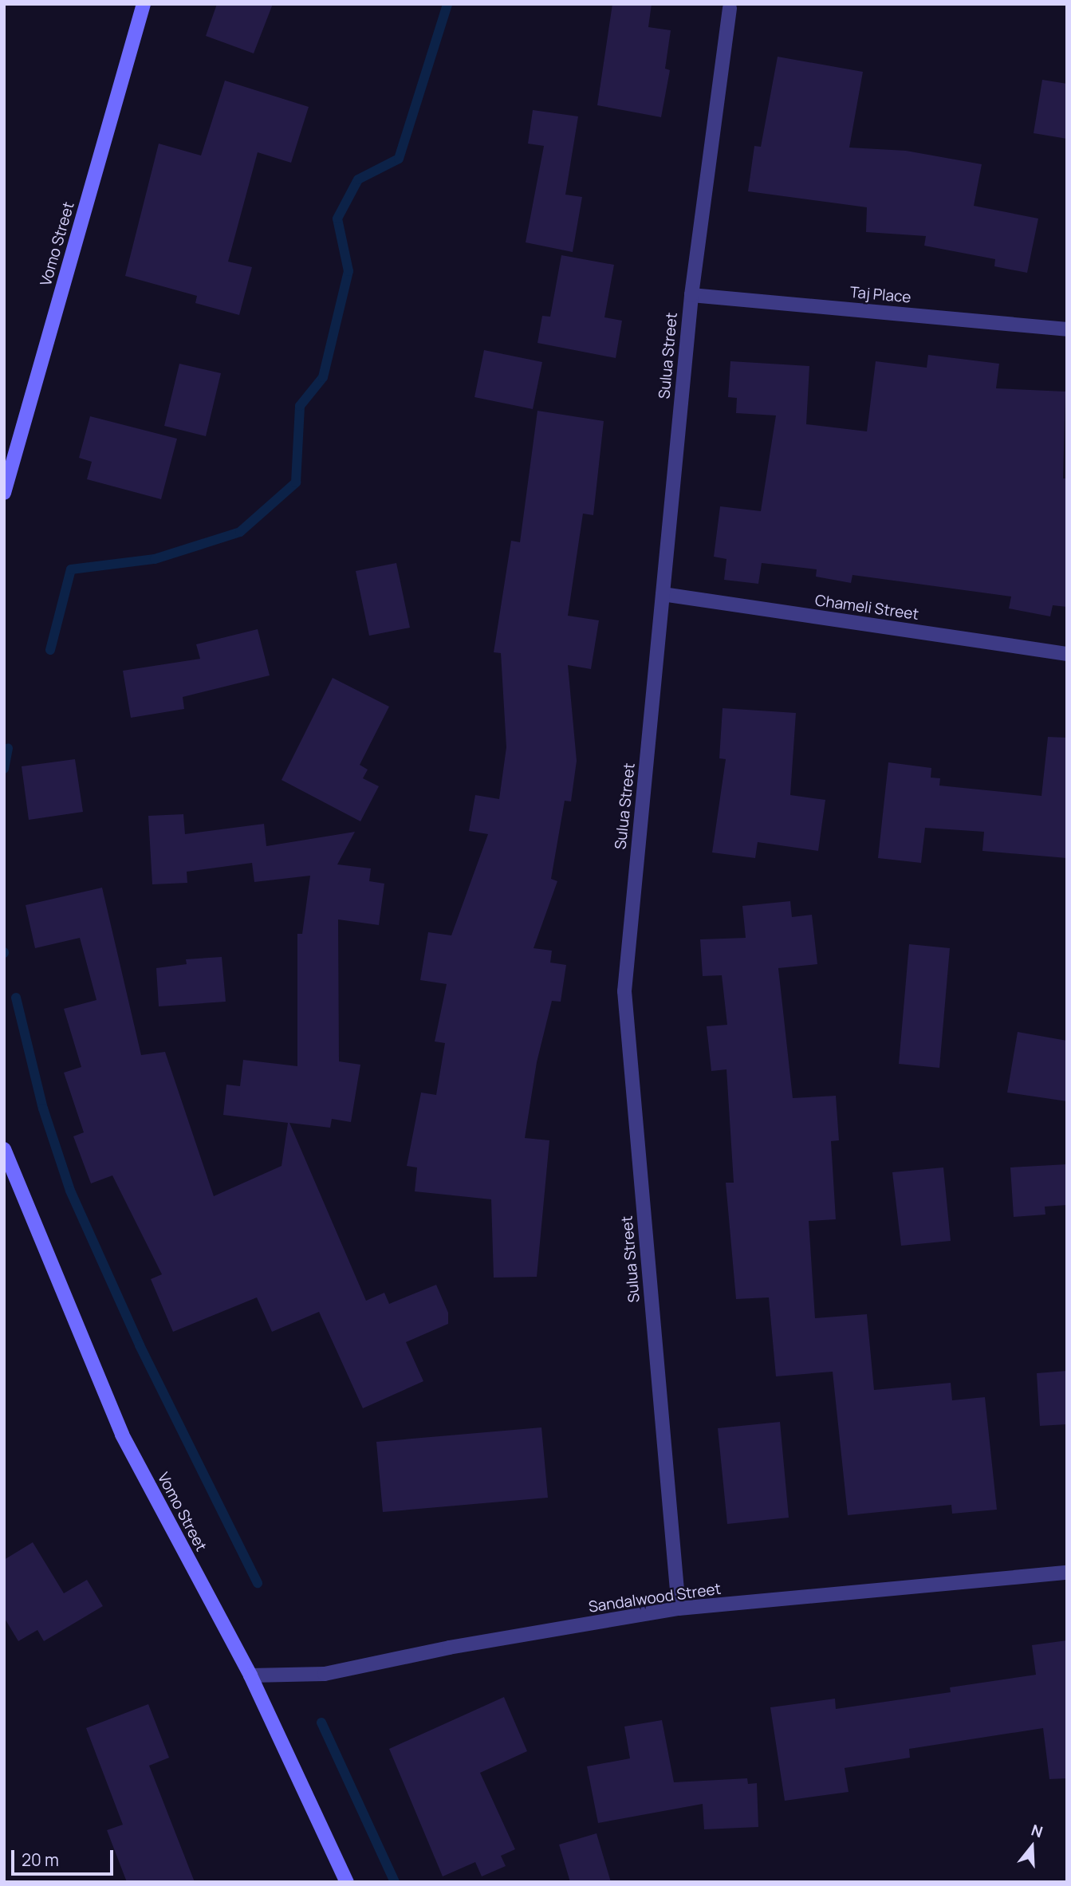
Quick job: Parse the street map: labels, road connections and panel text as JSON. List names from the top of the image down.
{
  "streets": {
    "main road": ["Vomo Street"],
    "street": [
      "Taj Place",
      "Sulua Street",
      "Chameli Street",
      "Sandalwood Street"
    ]
  },
  "crossings": [
    ["Vomo Street", "Sandalwood Street"],
    ["Taj Place", "Sulua Street"],
    ["Sulua Street", "Chameli Street"],
    ["Sulua Street", "Sandalwood Street"]
  ],
  "scale_bar": "20 m",
  "north": "top"
}
